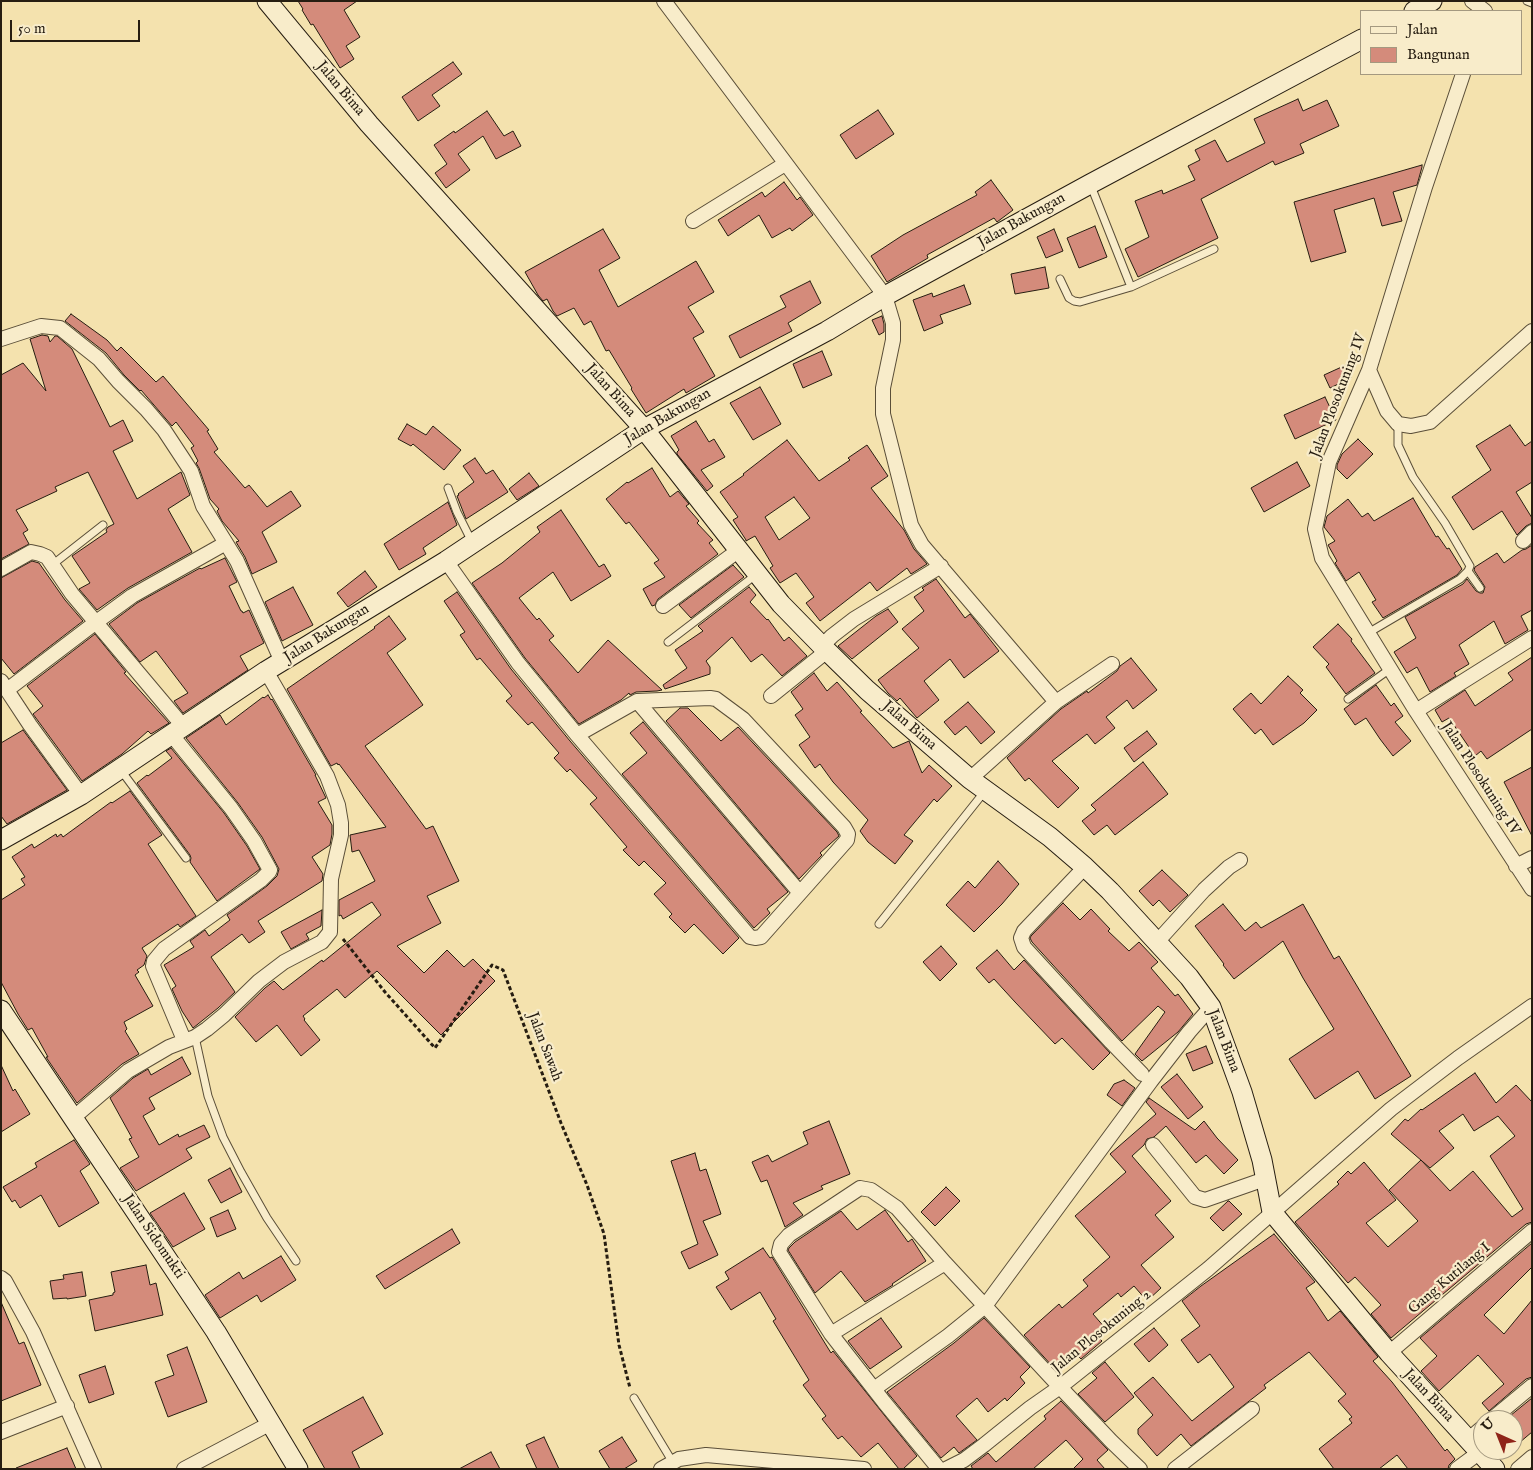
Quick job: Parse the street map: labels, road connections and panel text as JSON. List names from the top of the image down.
{
  "streets": {
    "main road": ["Jalan Bima", "Jalan Bakungan", "Jalan Sidomukti"],
    "street": ["Jalan Plosokuning IV", "Gang Kutilang I", "Jalan Plosokuning 2"],
    "path": ["Jalan Sawah"]
  },
  "crossings": [
    ["Jalan Bima", "Jalan Bakungan"],
    ["Jalan Bima", "Gang Kutilang I"],
    ["Jalan Bima", "Jalan Plosokuning 2"]
  ],
  "legend": ["Jalan", "Bangunan"],
  "scale_bar": "50 m",
  "north": "top left"
}
